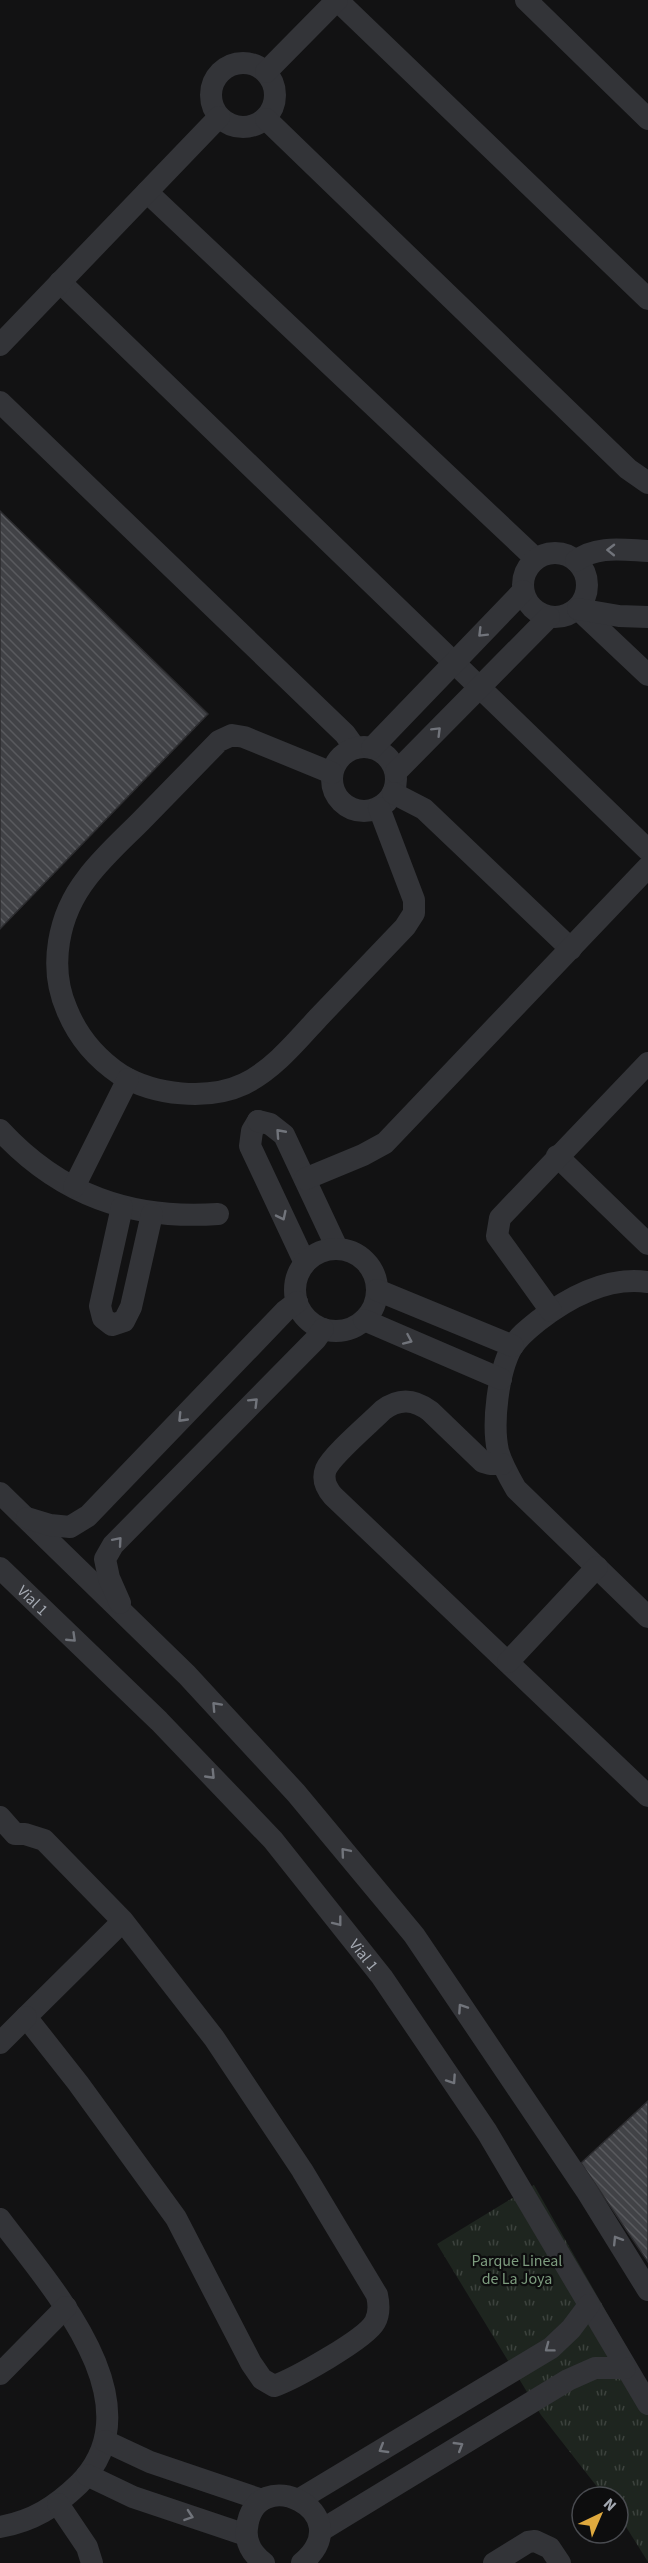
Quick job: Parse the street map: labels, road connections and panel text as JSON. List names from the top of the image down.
{
  "streets": {
    "street": ["Vial 1"]
  },
  "parks": ["Parque Lineal de La Joya"],
  "north": "top right"
}
